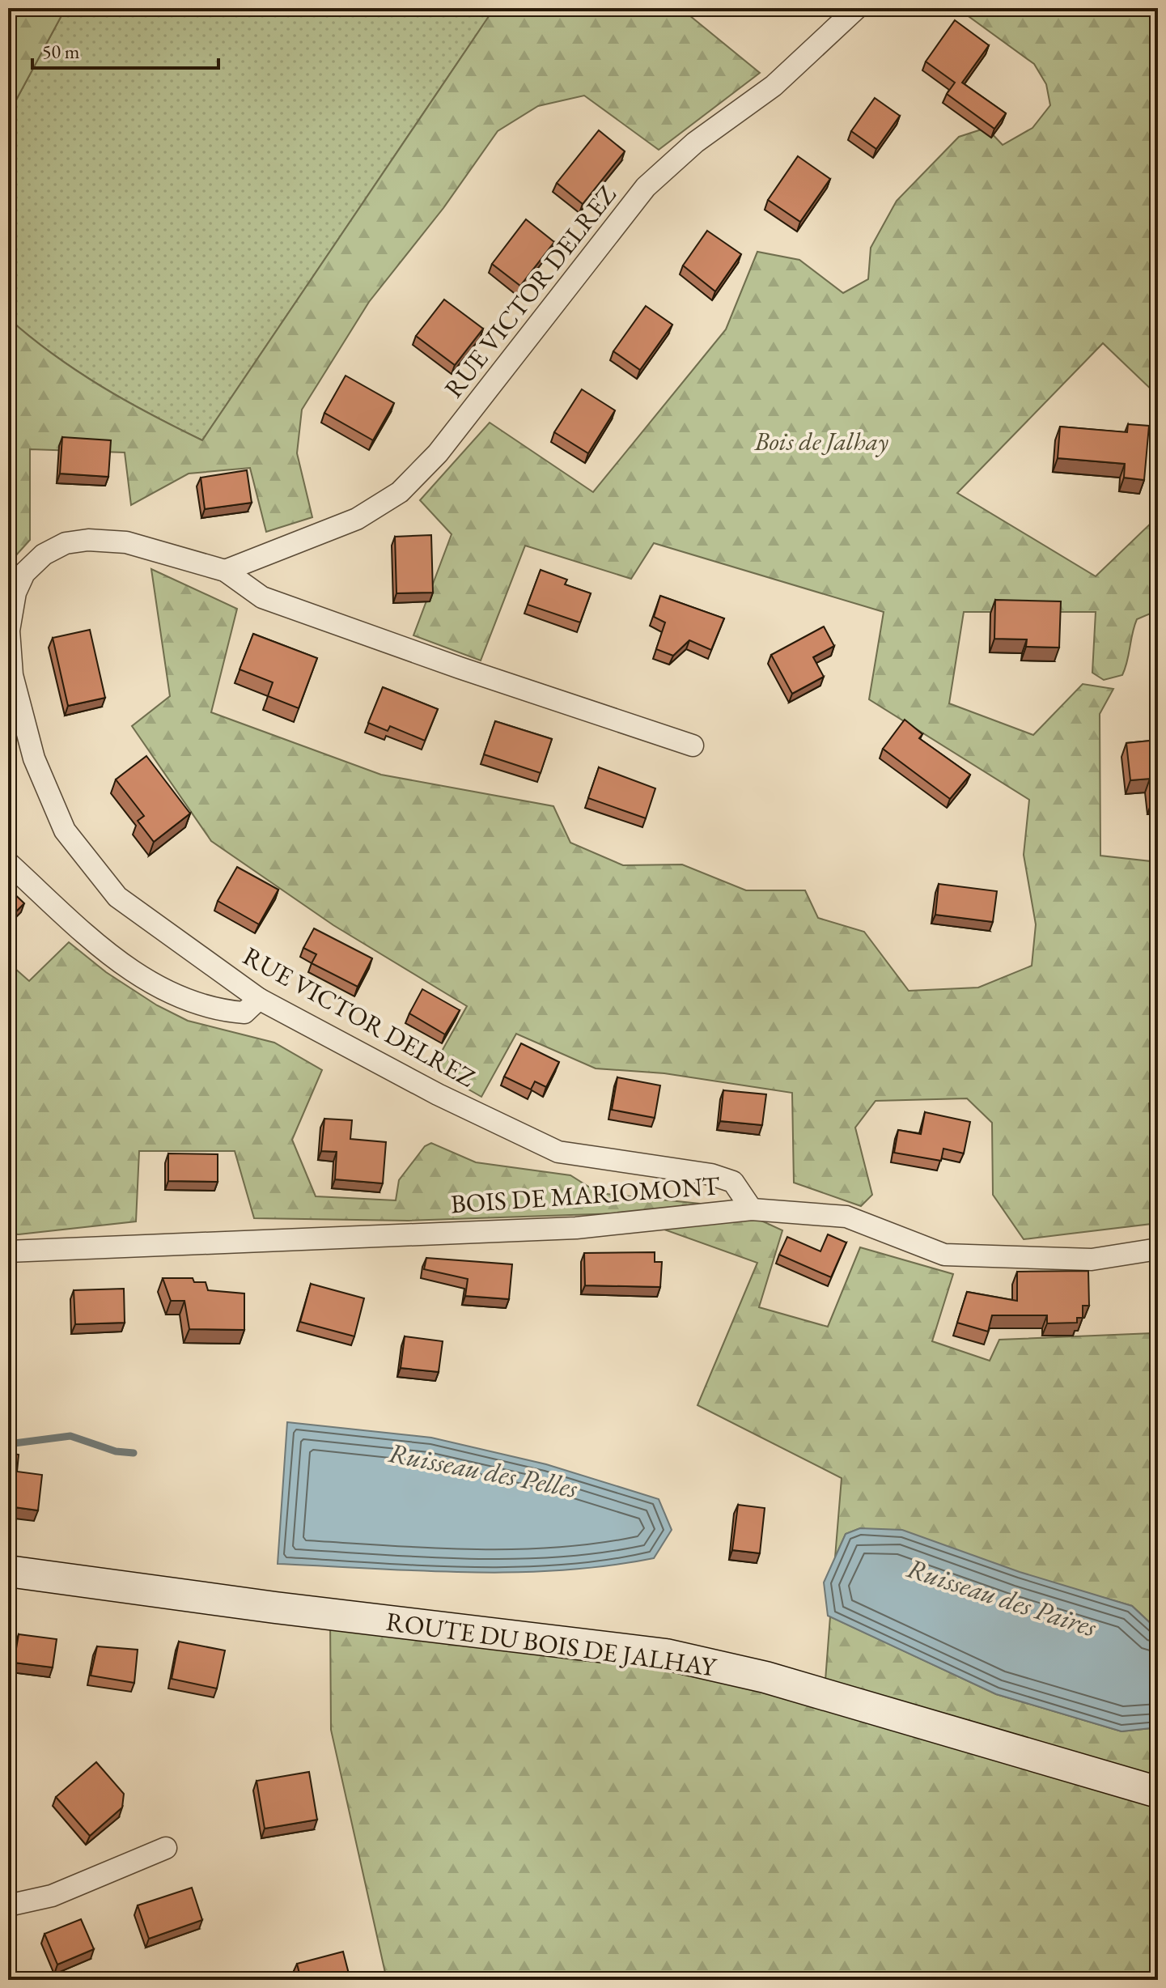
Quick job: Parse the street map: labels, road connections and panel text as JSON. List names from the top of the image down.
{
  "streets": {
    "main road": ["ROUTE DU BOIS DE JALHAY"],
    "street": ["RUE VICTOR DELREZ", "BOIS DE MARIOMONT"]
  },
  "crossings": [
    ["RUE VICTOR DELREZ", "BOIS DE MARIOMONT"]
  ],
  "water": ["Ruisseau des Pelles", "Ruisseau des Paires"],
  "parks": ["Bois de Jalhay"],
  "scale_bar": "50 m"
}
